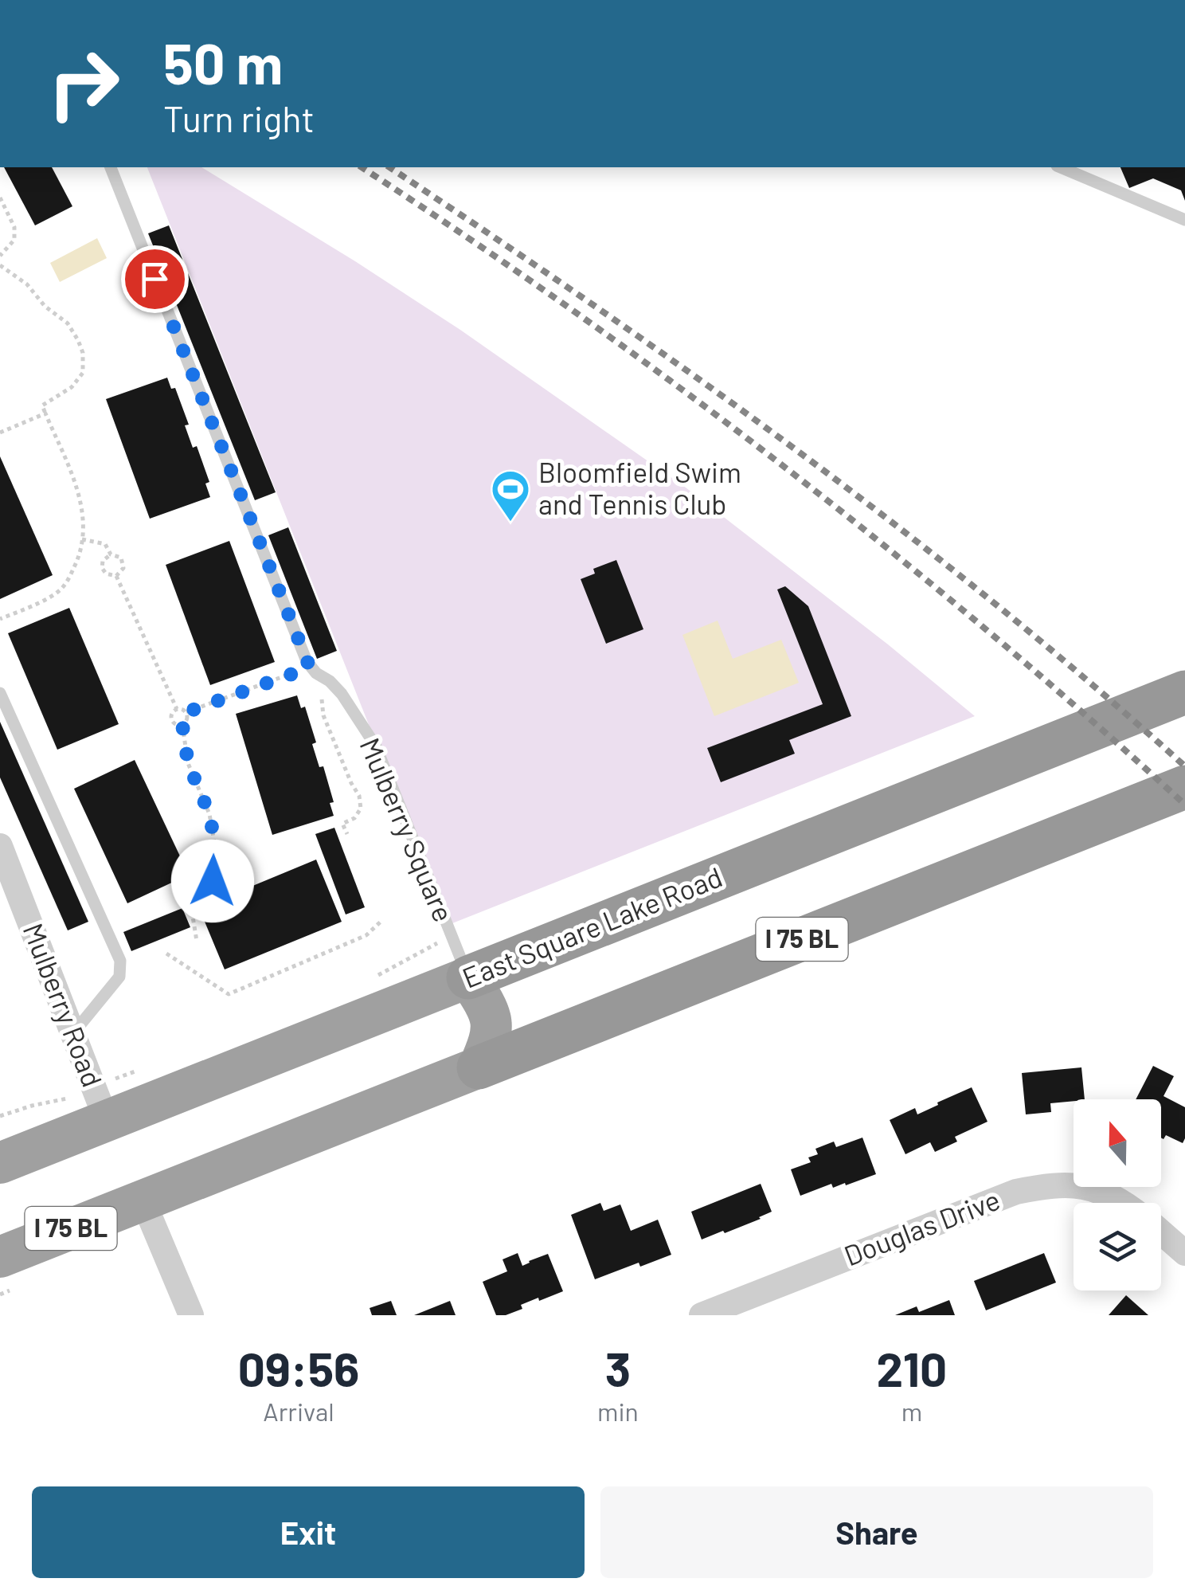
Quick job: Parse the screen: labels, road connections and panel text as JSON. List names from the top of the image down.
{
  "streets": {
    "highway": ["East Square Lake Road", "I 75 BL"],
    "street": ["Mulberry Road", "Douglas Drive"],
    "lane": ["Mulberry Square"]
  },
  "crossings": [
    ["Mulberry Square", "East Square Lake Road"],
    ["East Square Lake Road", "Mulberry Road"]
  ],
  "places": {
    "sports": ["Bloomfield Swim and Tennis Club"]
  },
  "north": "top",
  "page": {
    "turn": ["50 m", "Turn right"],
    "eta": [
      "09:56",
      "Arrival",
      "3",
      "min",
      "210",
      "m"
    ],
    "buttons": ["Exit", "Share"]
  }
}
